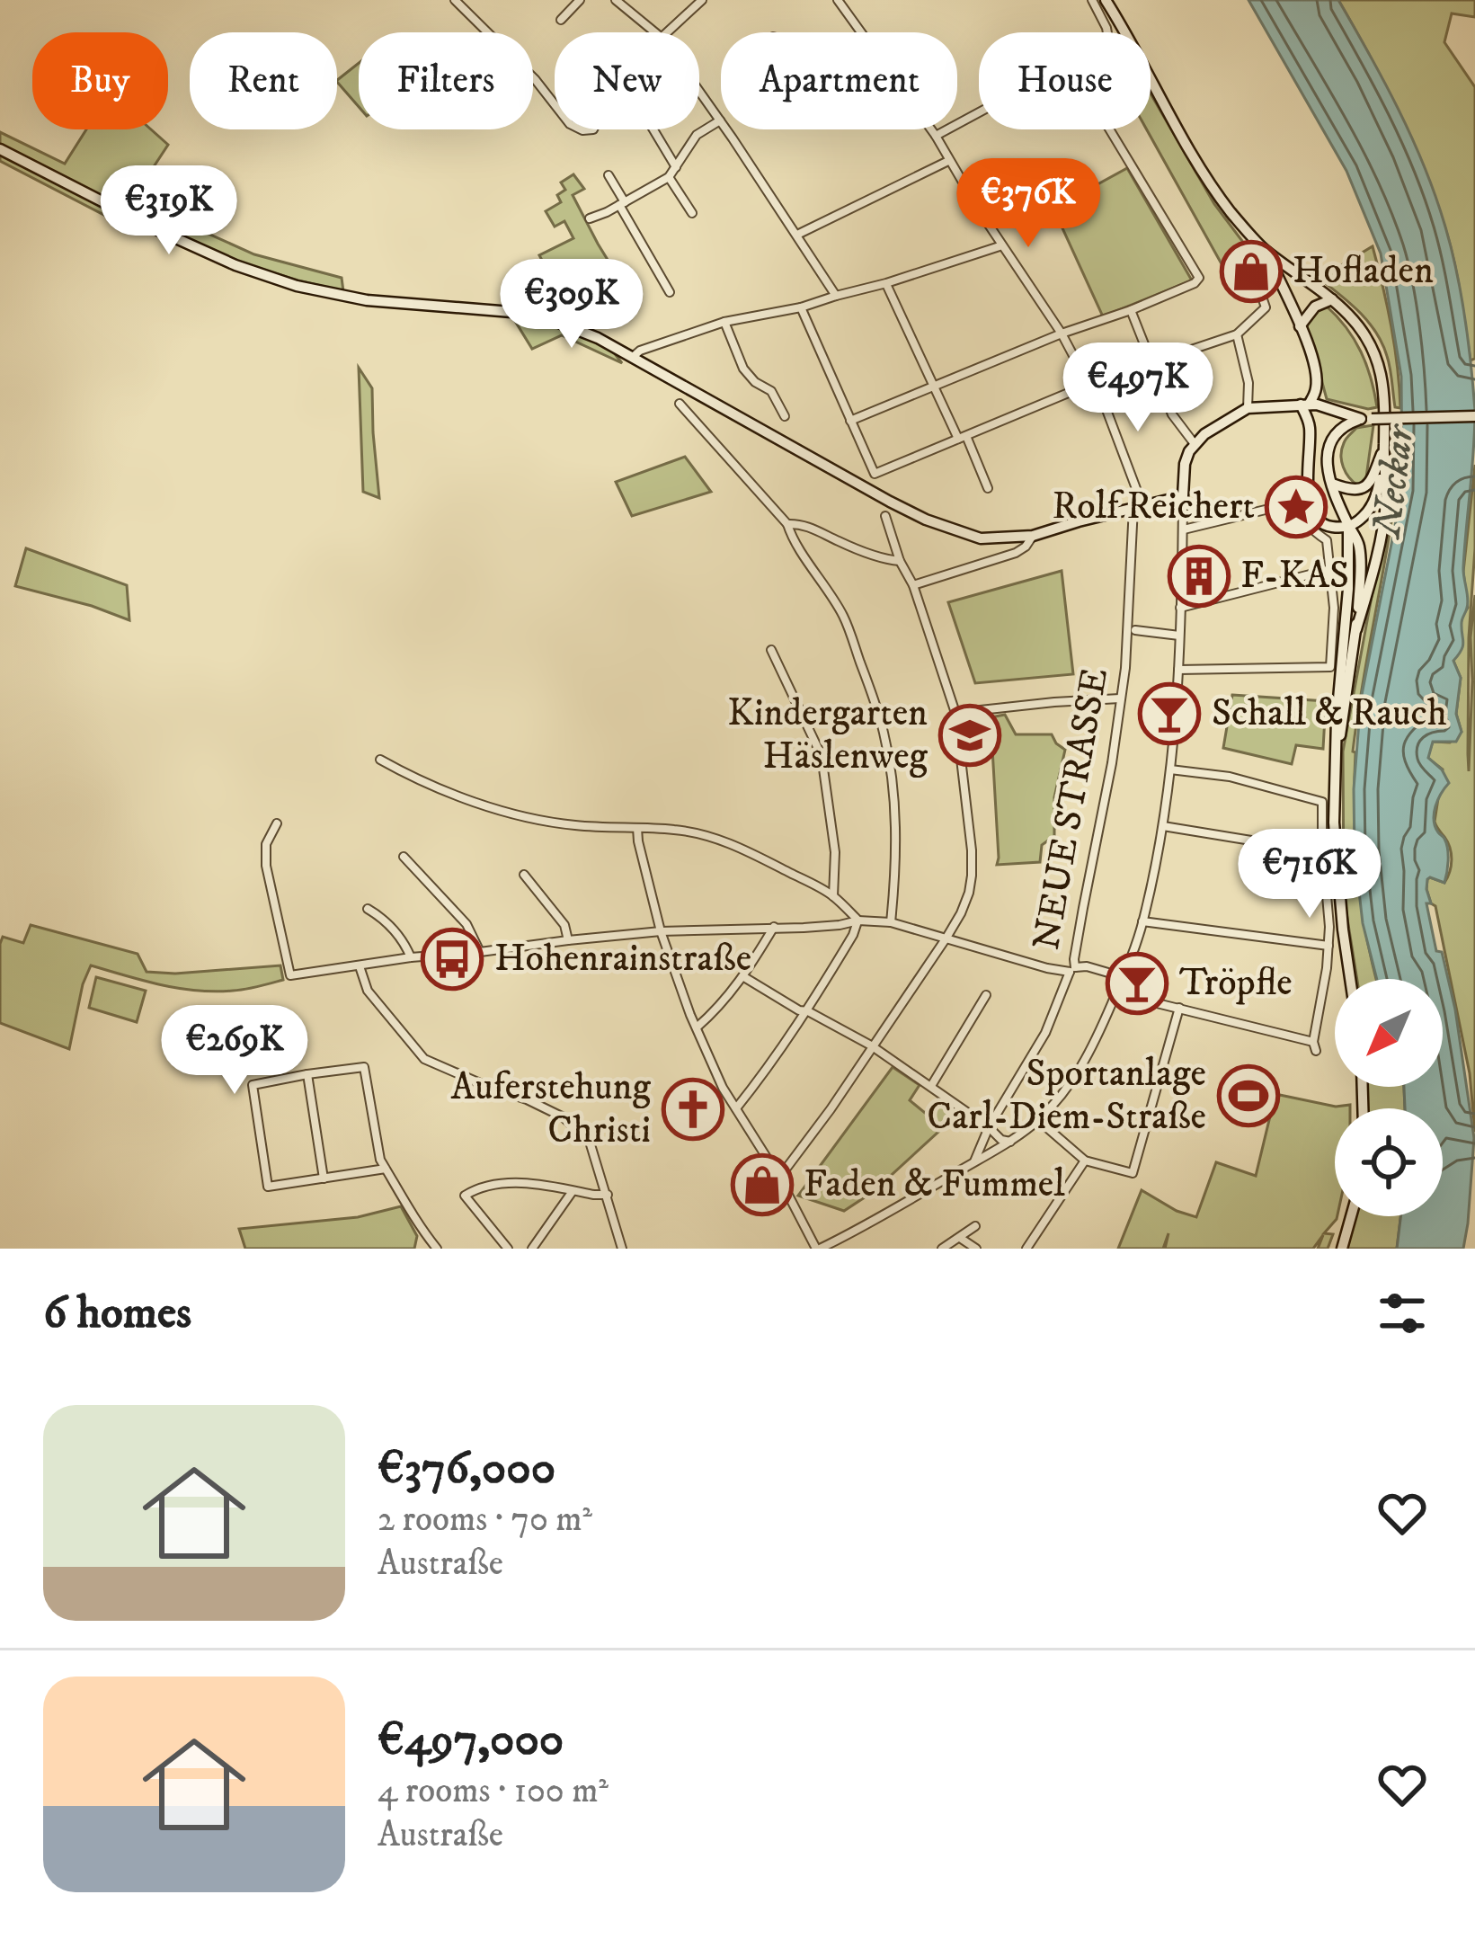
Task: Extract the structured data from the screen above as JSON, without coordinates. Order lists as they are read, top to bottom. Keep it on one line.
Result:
{"streets":{"street":["NEUE STRASSE"]},"water":["Neckar"],"places":{"shop":["Hofladen","Faden & Fummel"],"place":["Rolf Reichert"],"building":["F-KAS"],"bar":["Schall & Rauch","Tröpfle"],"school or university":["Kindergarten Häslenweg"],"bus stop":["Hohenrainstraße"],"sports":["Sportanlage Carl-Diem-Straße"],"church":["Auferstehung Christi"]},"north":"bottom left","page":{"chip":["Buy","Rent","Filters","New","Apartment","House"],"price":["€376K","€319K","€309K","€497K","€716K","€269K"],"heading":"6 homes","list":[{"name":"€376,000","note":"2 rooms · 70 m² · Austraße"},{"name":"€497,000","note":"4 rooms · 100 m² · Austraße"}]}}
